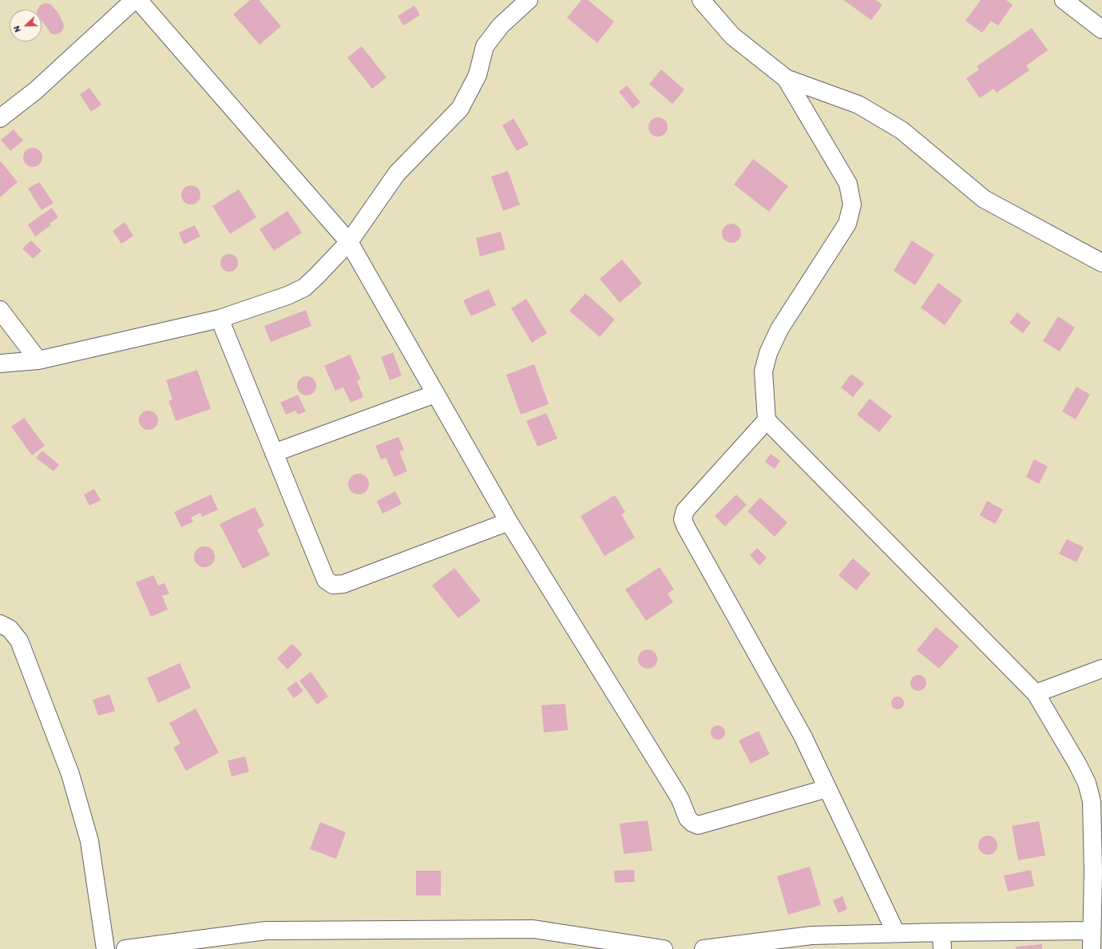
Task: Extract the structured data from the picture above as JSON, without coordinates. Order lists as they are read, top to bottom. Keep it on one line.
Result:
{"north":"left"}
